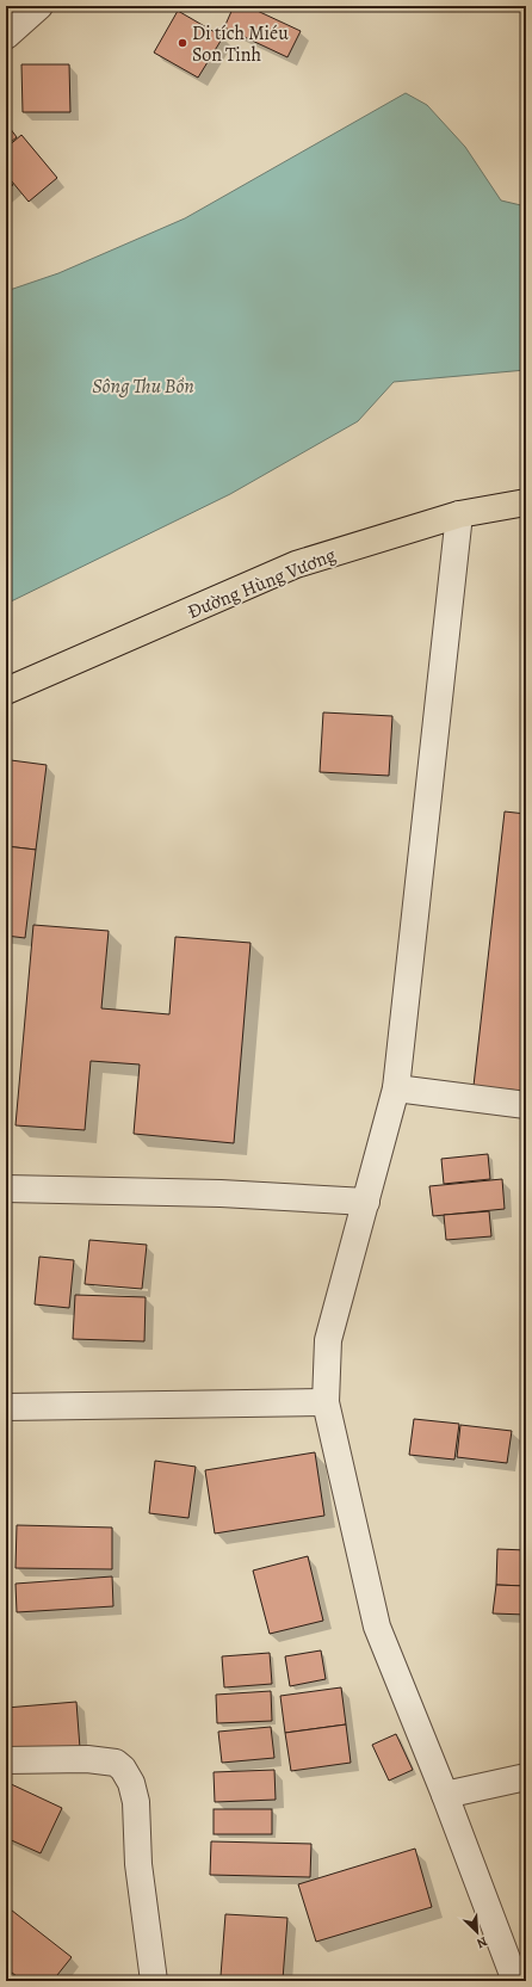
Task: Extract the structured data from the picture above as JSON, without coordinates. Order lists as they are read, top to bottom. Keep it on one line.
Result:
{"streets":{"main road":["Đường Hùng Vương"]},"water":["Sông Thu Bồn"],"places":["Di tích Miéu Son Tinh"],"north":"bottom right"}
